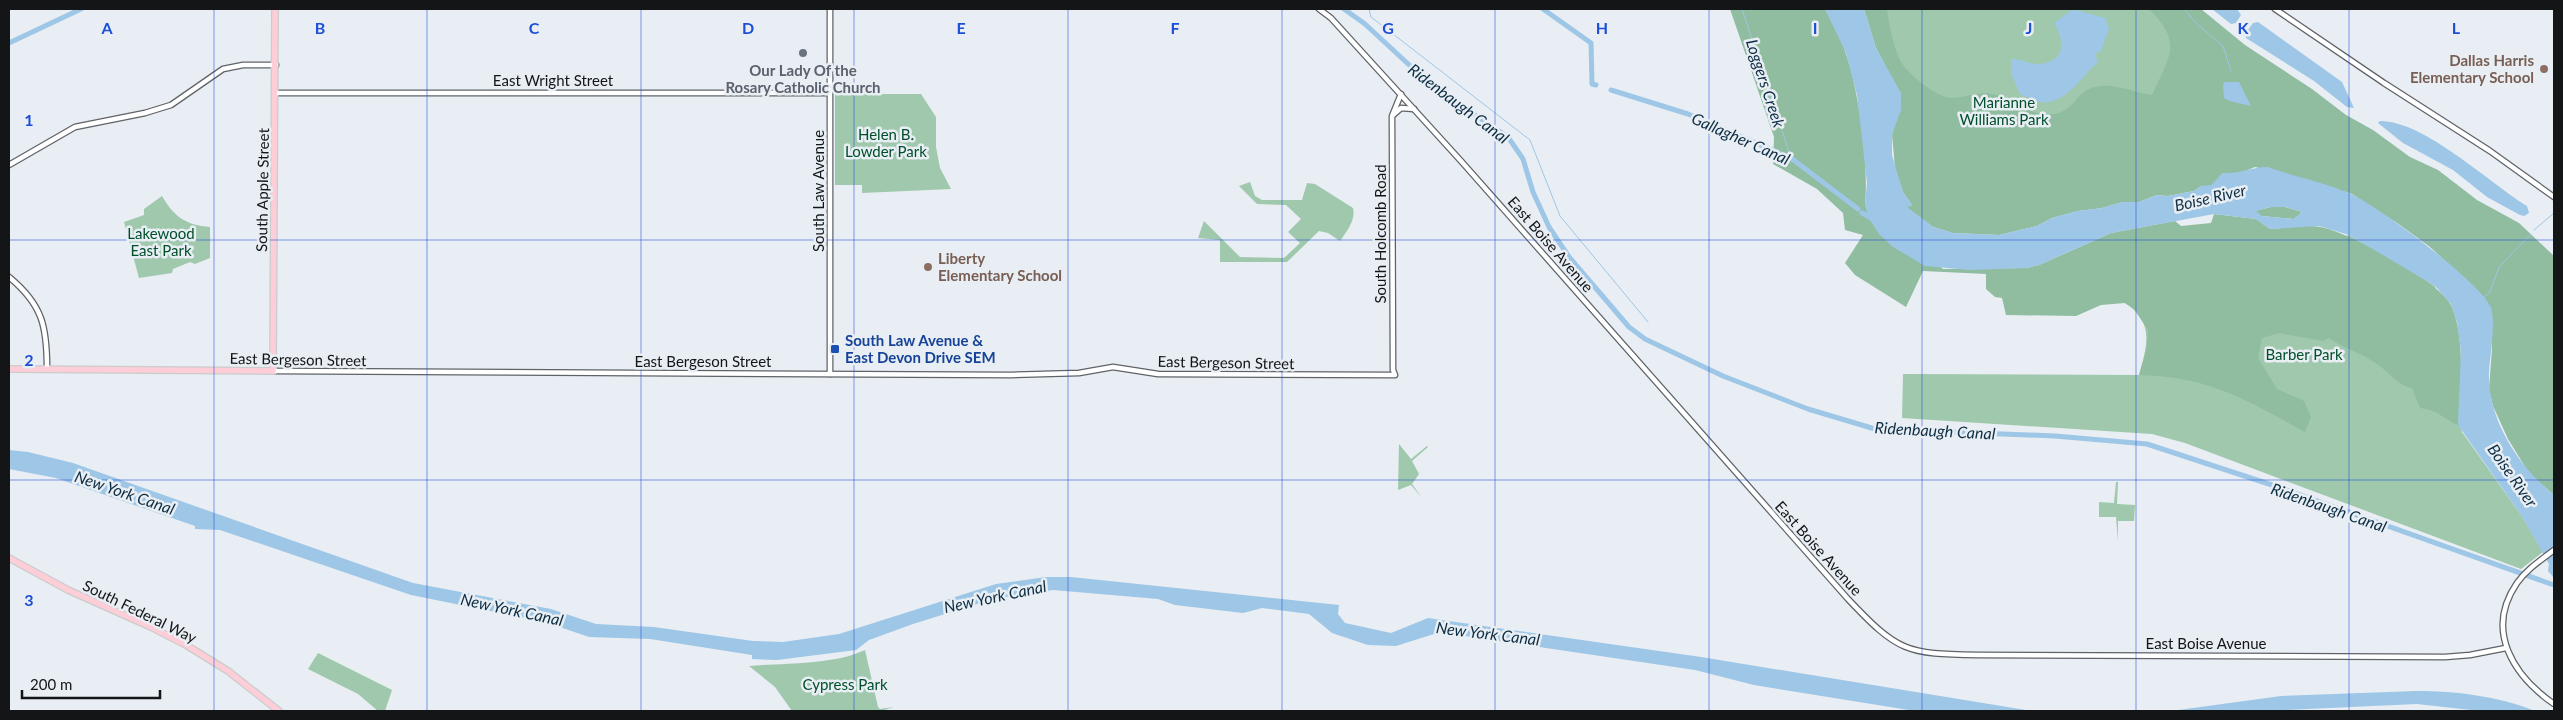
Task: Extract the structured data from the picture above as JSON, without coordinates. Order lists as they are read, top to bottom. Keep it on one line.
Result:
{"streets":{"main road":["South Apple Street","East Bergeson Street","South Federal Way"],"street":["East Wright Street","South Law Avenue","South Holcomb Road","East Boise Avenue"]},"crossings":[["East Wright Street","South Apple Street"],["East Wright Street","South Law Avenue"],["South Apple Street","East Bergeson Street"],["South Law Avenue","East Bergeson Street"],["South Holcomb Road","East Boise Avenue"],["South Holcomb Road","East Bergeson Street"]],"water":["Loggers Creek","Ridenbaugh Canal","Gallagher Canal","Boise River","New York Canal"],"parks":["Marianne Williams Park","Helen B. Lowder Park","Lakewood East Park","Barber Park","Cypress Park"],"places":{"other":["Our Lady Of the Rosary Catholic Church","Dallas Harris Elementary School","Liberty Elementary School"],"transit":["South Law Avenue & East Devon Drive SEM"]},"scale_bar":"200 m","grid":{"columns":["A","B","C","D","E","F","G","H","I","J","K","L"],"rows":["1","2","3"]}}
